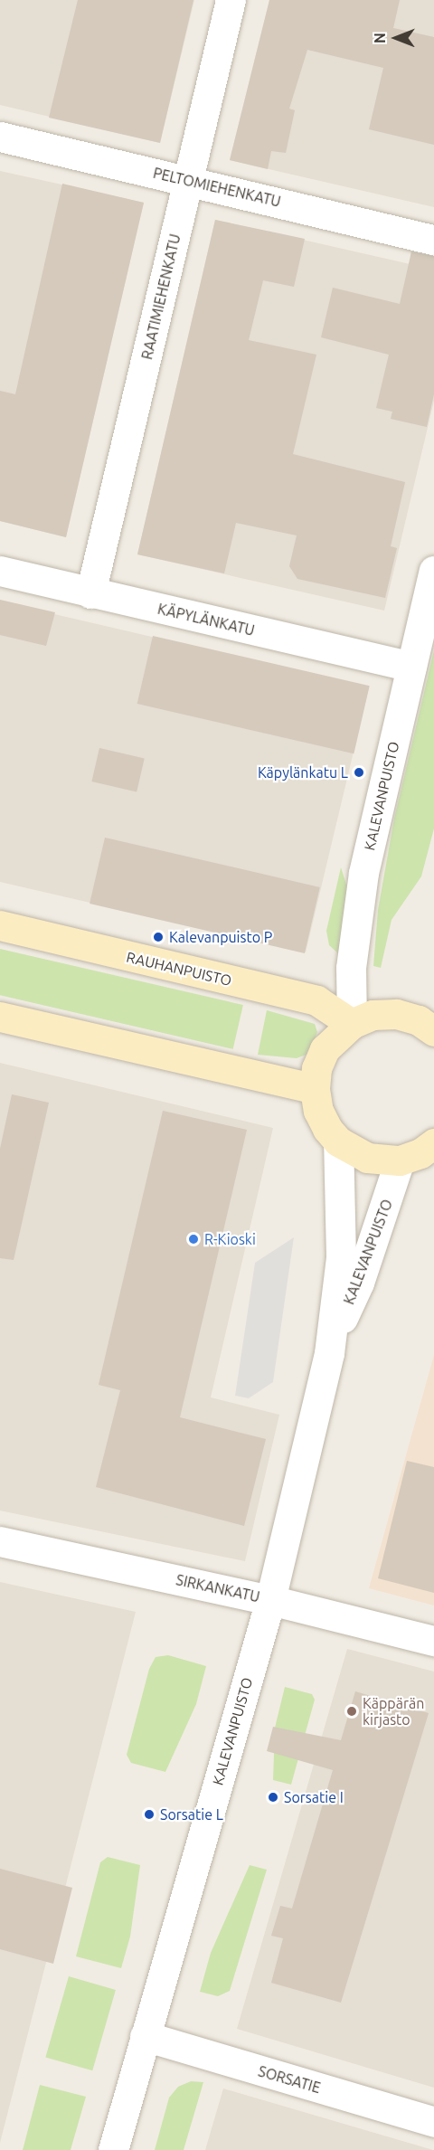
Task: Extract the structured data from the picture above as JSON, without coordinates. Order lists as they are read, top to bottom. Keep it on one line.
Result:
{"streets":{"main road":["RAUHANPUISTO"],"street":["PELTOMIEHENKATU","RAATIMIEHENKATU","KÄPYLÄNKATU","KALEVANPUISTO","SIRKANKATU","SORSATIE"]},"crossings":[["PELTOMIEHENKATU","RAATIMIEHENKATU"],["RAATIMIEHENKATU","KÄPYLÄNKATU"],["KÄPYLÄNKATU","KALEVANPUISTO"],["KALEVANPUISTO","RAUHANPUISTO"],["KALEVANPUISTO","SIRKANKATU"],["KALEVANPUISTO","SORSATIE"]],"places":["Käpylänkatu L","Kalevanpuisto P","R-Kioski","Käppärän kirjasto","Sorsatie I","Sorsatie L"],"north":"left"}
